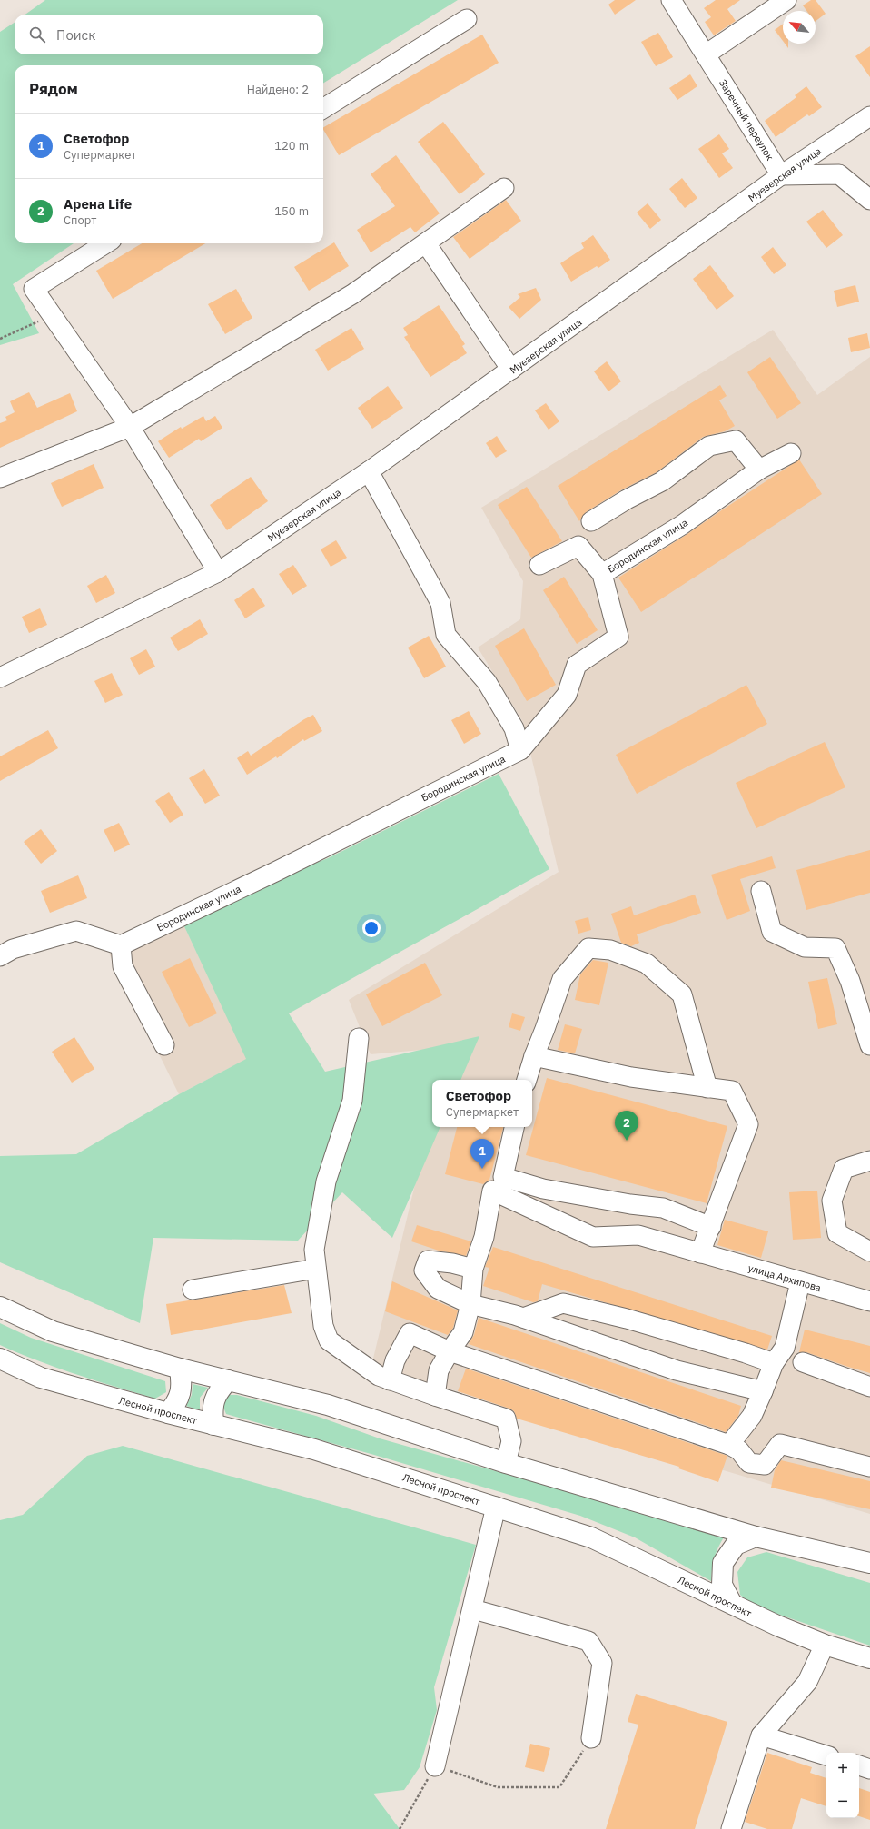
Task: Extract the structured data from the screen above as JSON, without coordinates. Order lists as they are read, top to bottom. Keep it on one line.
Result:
{"streets":{"main road":["Лесной проспект"],"street":["Заречный переулок","Муезерская улица","Бородинская улица","улица Архипова"]},"crossings":[["Заречный переулок","Муезерская улица"]],"north":"top left","page":{"search":"Поиск","heading":["Рядом","Найдено: 2"],"list":[{"mark":"1","name":"Светофор","note":"Супермаркет","value":"120 m"},{"mark":"2","name":"Арена Life","note":"Спорт","value":"150 m"}],"popup":["Светофор","Супермаркет"],"pins":["2","1"],"map_buttons":["+","−"]}}
